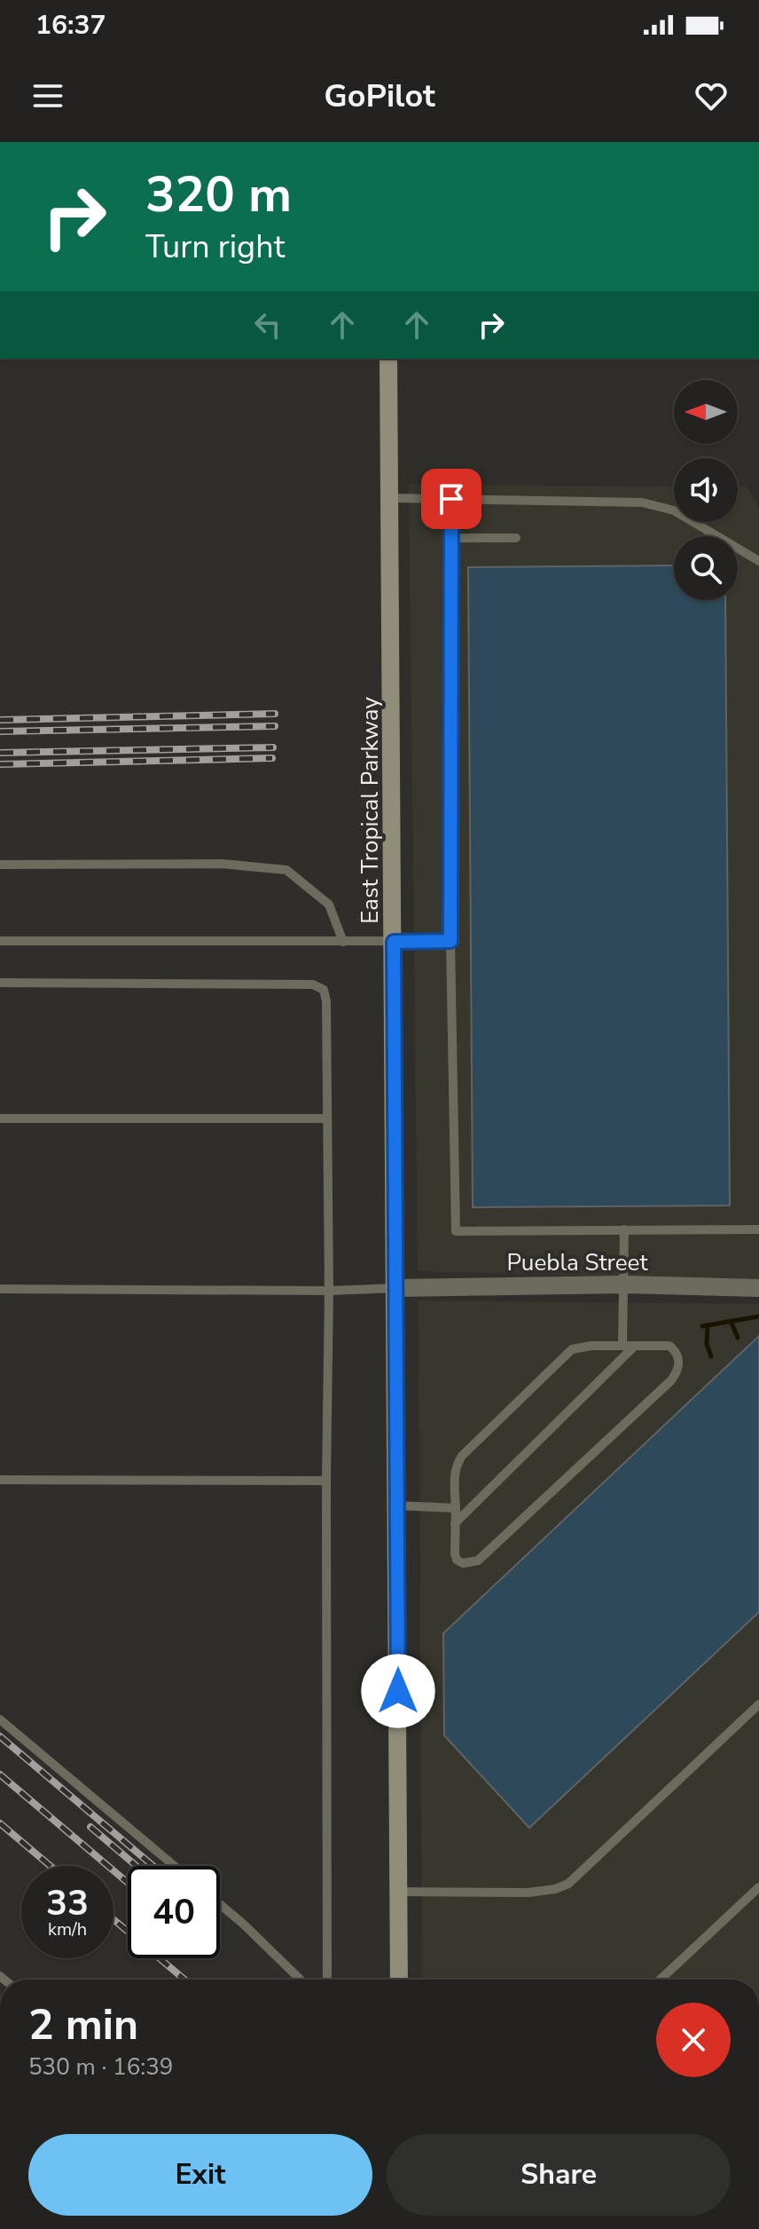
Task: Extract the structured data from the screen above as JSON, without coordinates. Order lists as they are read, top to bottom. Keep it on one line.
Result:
{"streets":{"street":["East Tropical Parkway","Puebla Street"]},"crossings":[["East Tropical Parkway","Puebla Street"]],"north":"left","page":{"status":"16:37","header":"GoPilot","turn":["320 m","Turn right"],"speed":"33 km/h","limit":"40","heading":["2 min","530 m · 16:39"],"buttons":["Exit","Share"]}}
